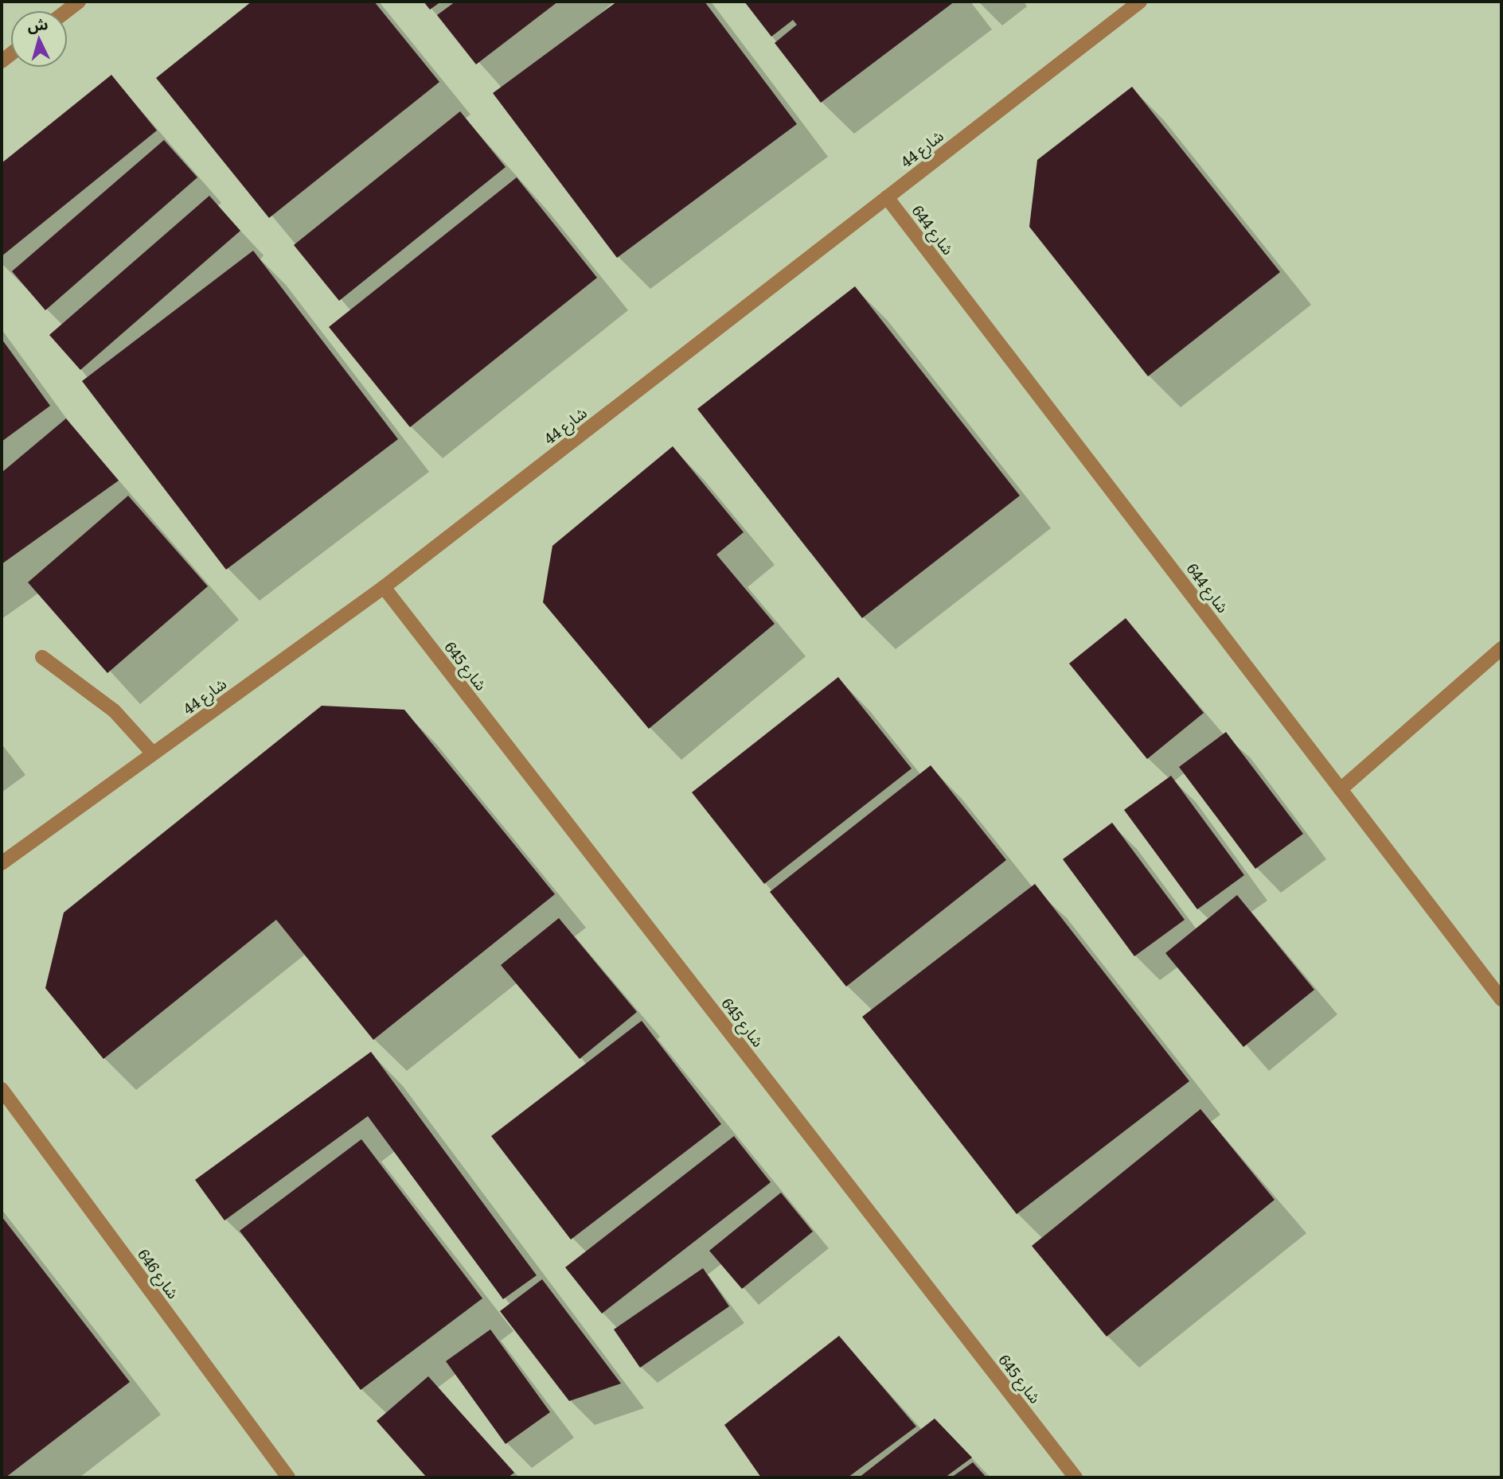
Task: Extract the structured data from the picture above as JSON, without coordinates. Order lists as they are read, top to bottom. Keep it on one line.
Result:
{"streets":{"street":["شارع 44","شارع 644","شارع 645","شارع 646"]},"crossings":[["شارع 44","شارع 644"],["شارع 44","شارع 645"]],"north":"top"}
